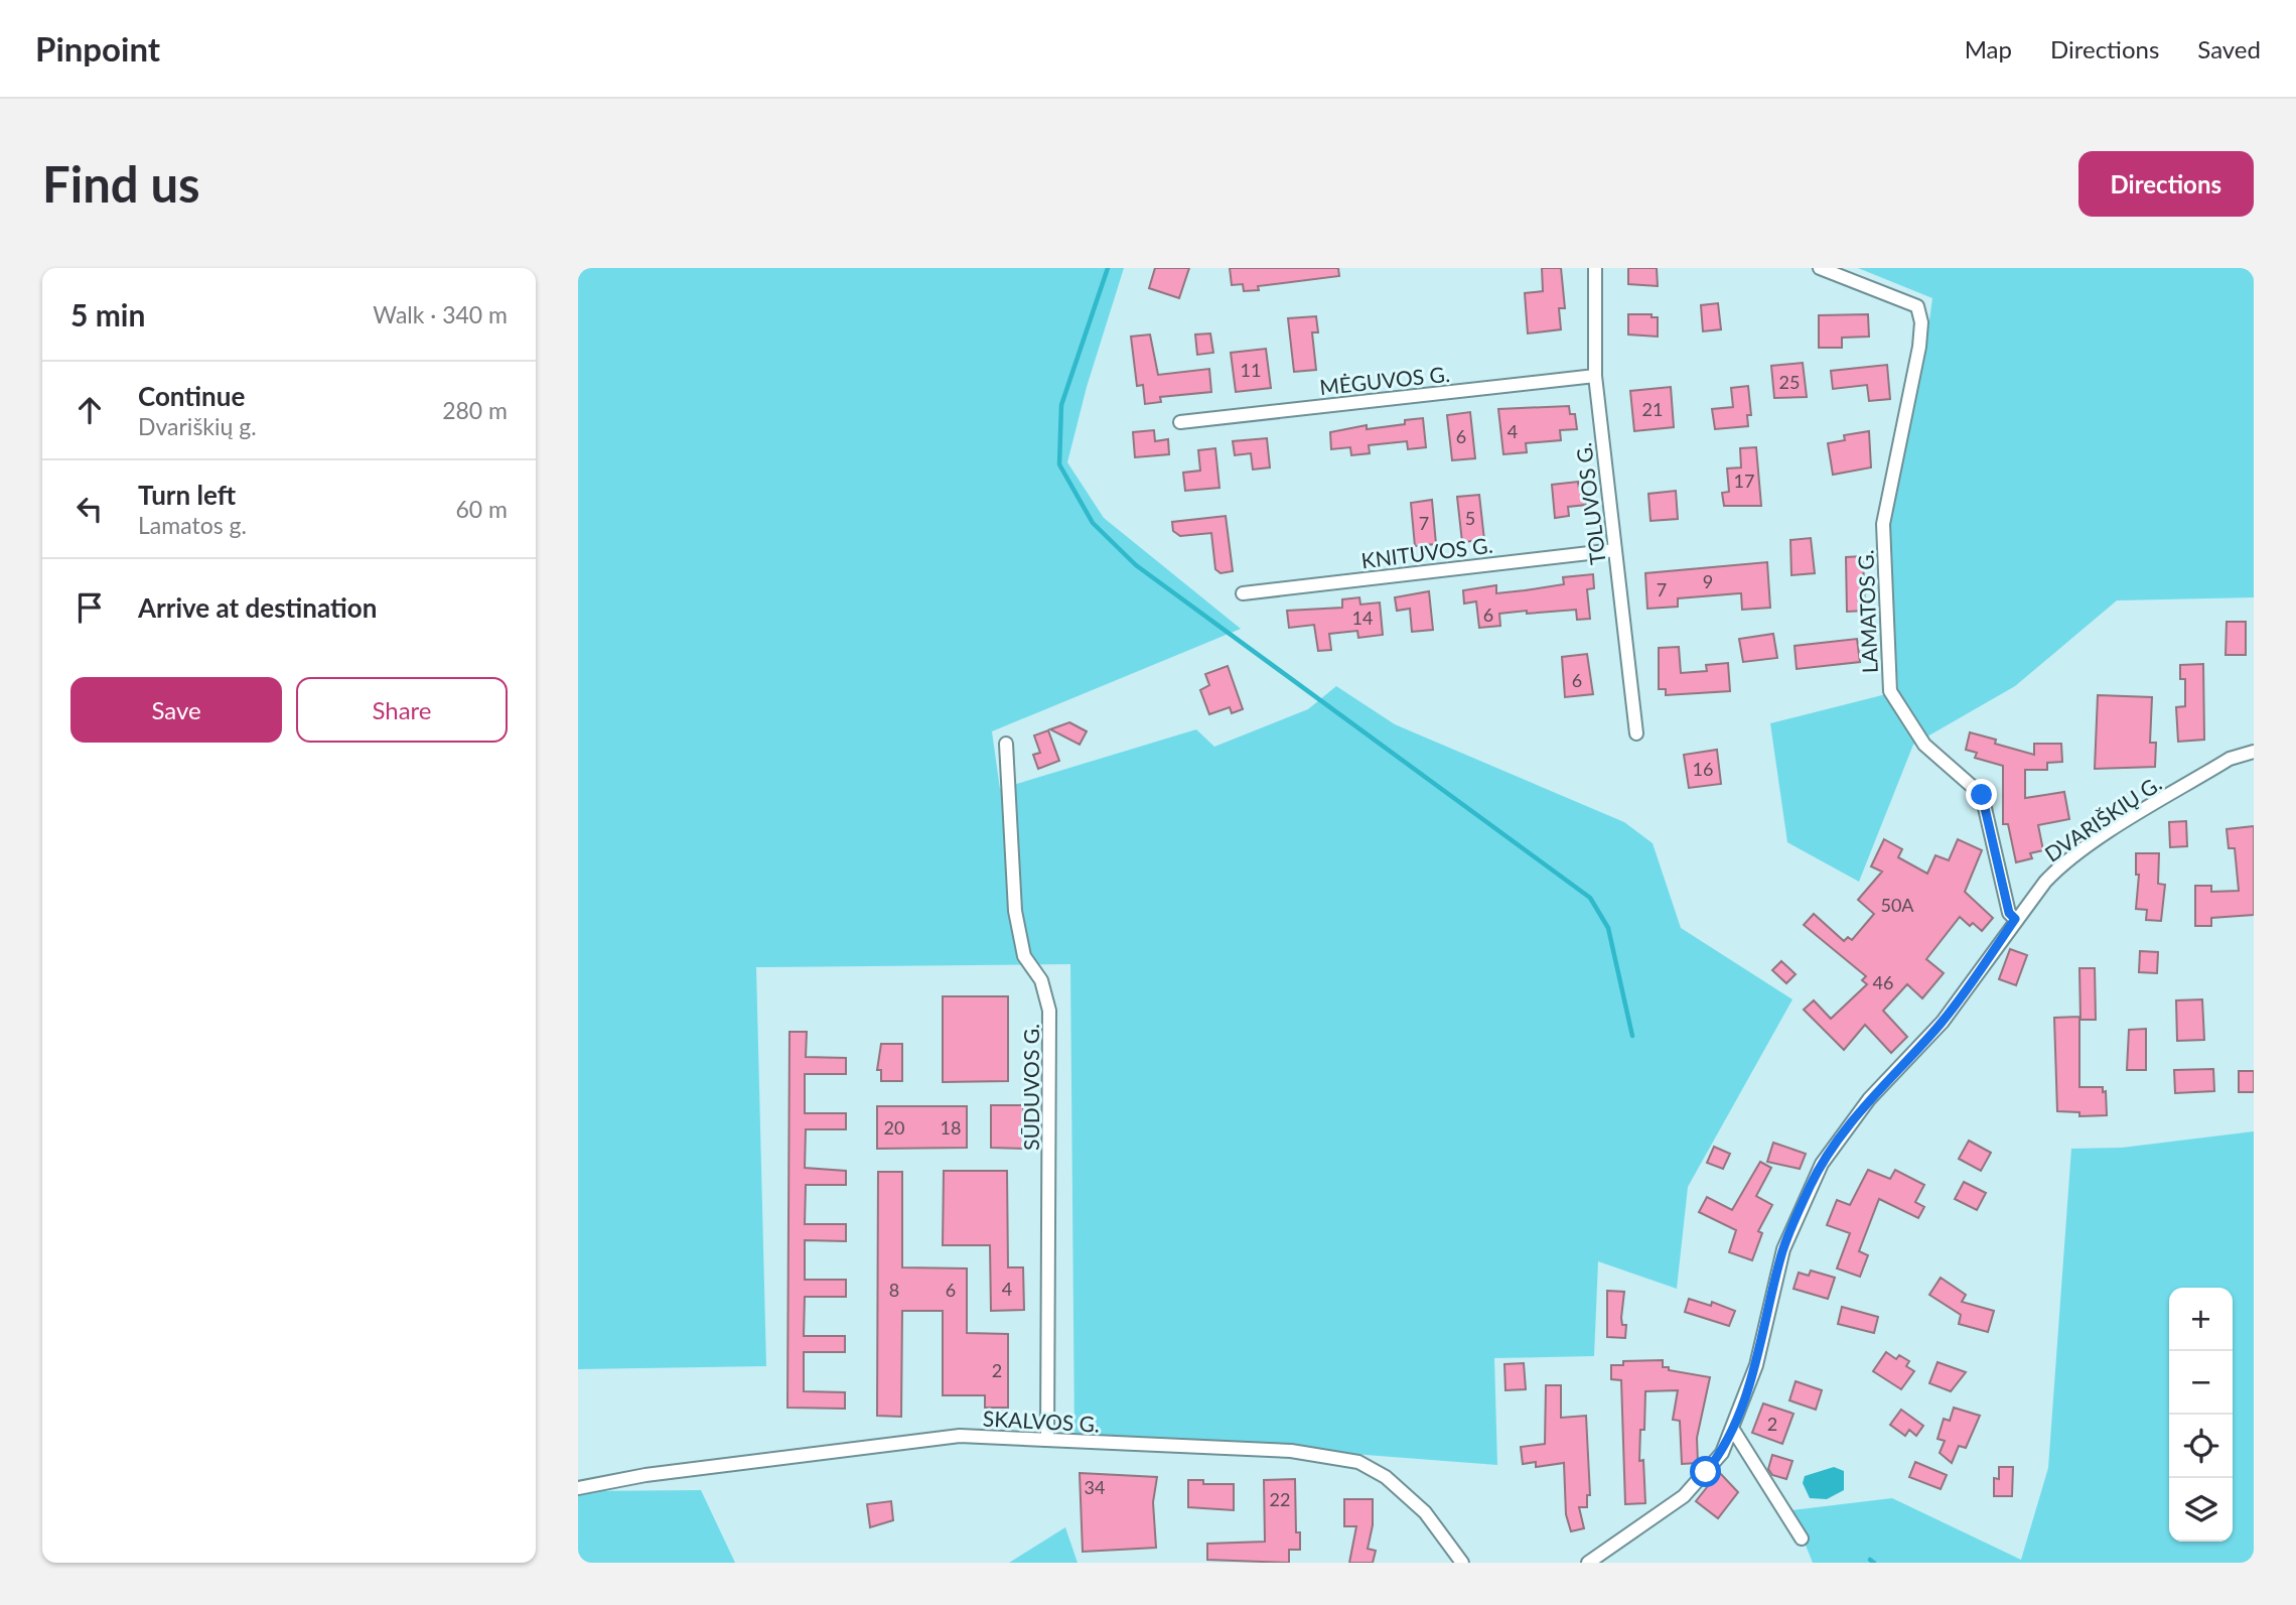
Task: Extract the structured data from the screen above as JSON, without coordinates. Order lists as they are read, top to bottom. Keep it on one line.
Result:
{"streets":{"street":["MĖGUVOS G.","TOLUVOS G.","KNITUVOS G.","LAMATOS G.","DVARIŠKIŲ G.","SŪDUVOS G.","SKALVOS G."]},"crossings":[["MĖGUVOS G.","TOLUVOS G."],["TOLUVOS G.","KNITUVOS G."],["LAMATOS G.","DVARIŠKIŲ G."],["SŪDUVOS G.","SKALVOS G."]],"house_numbers":["11","25","21","4","6","17","5","7","9","7","6","14","6","16","50A","46","20","18","4","8","6","2","2","34","22"],"page":{"header":"Pinpoint","nav":["Map","Directions","Saved"],"buttons":["Directions",["Save","Share"]],"title":"Find us","heading":["5 min","Walk · 340 m"],"list":[["Continue","Dvariškių g.","280 m"],["Turn left","Lamatos g.","60 m"],"Arrive at destination"],"map_buttons":["+","−"]}}
